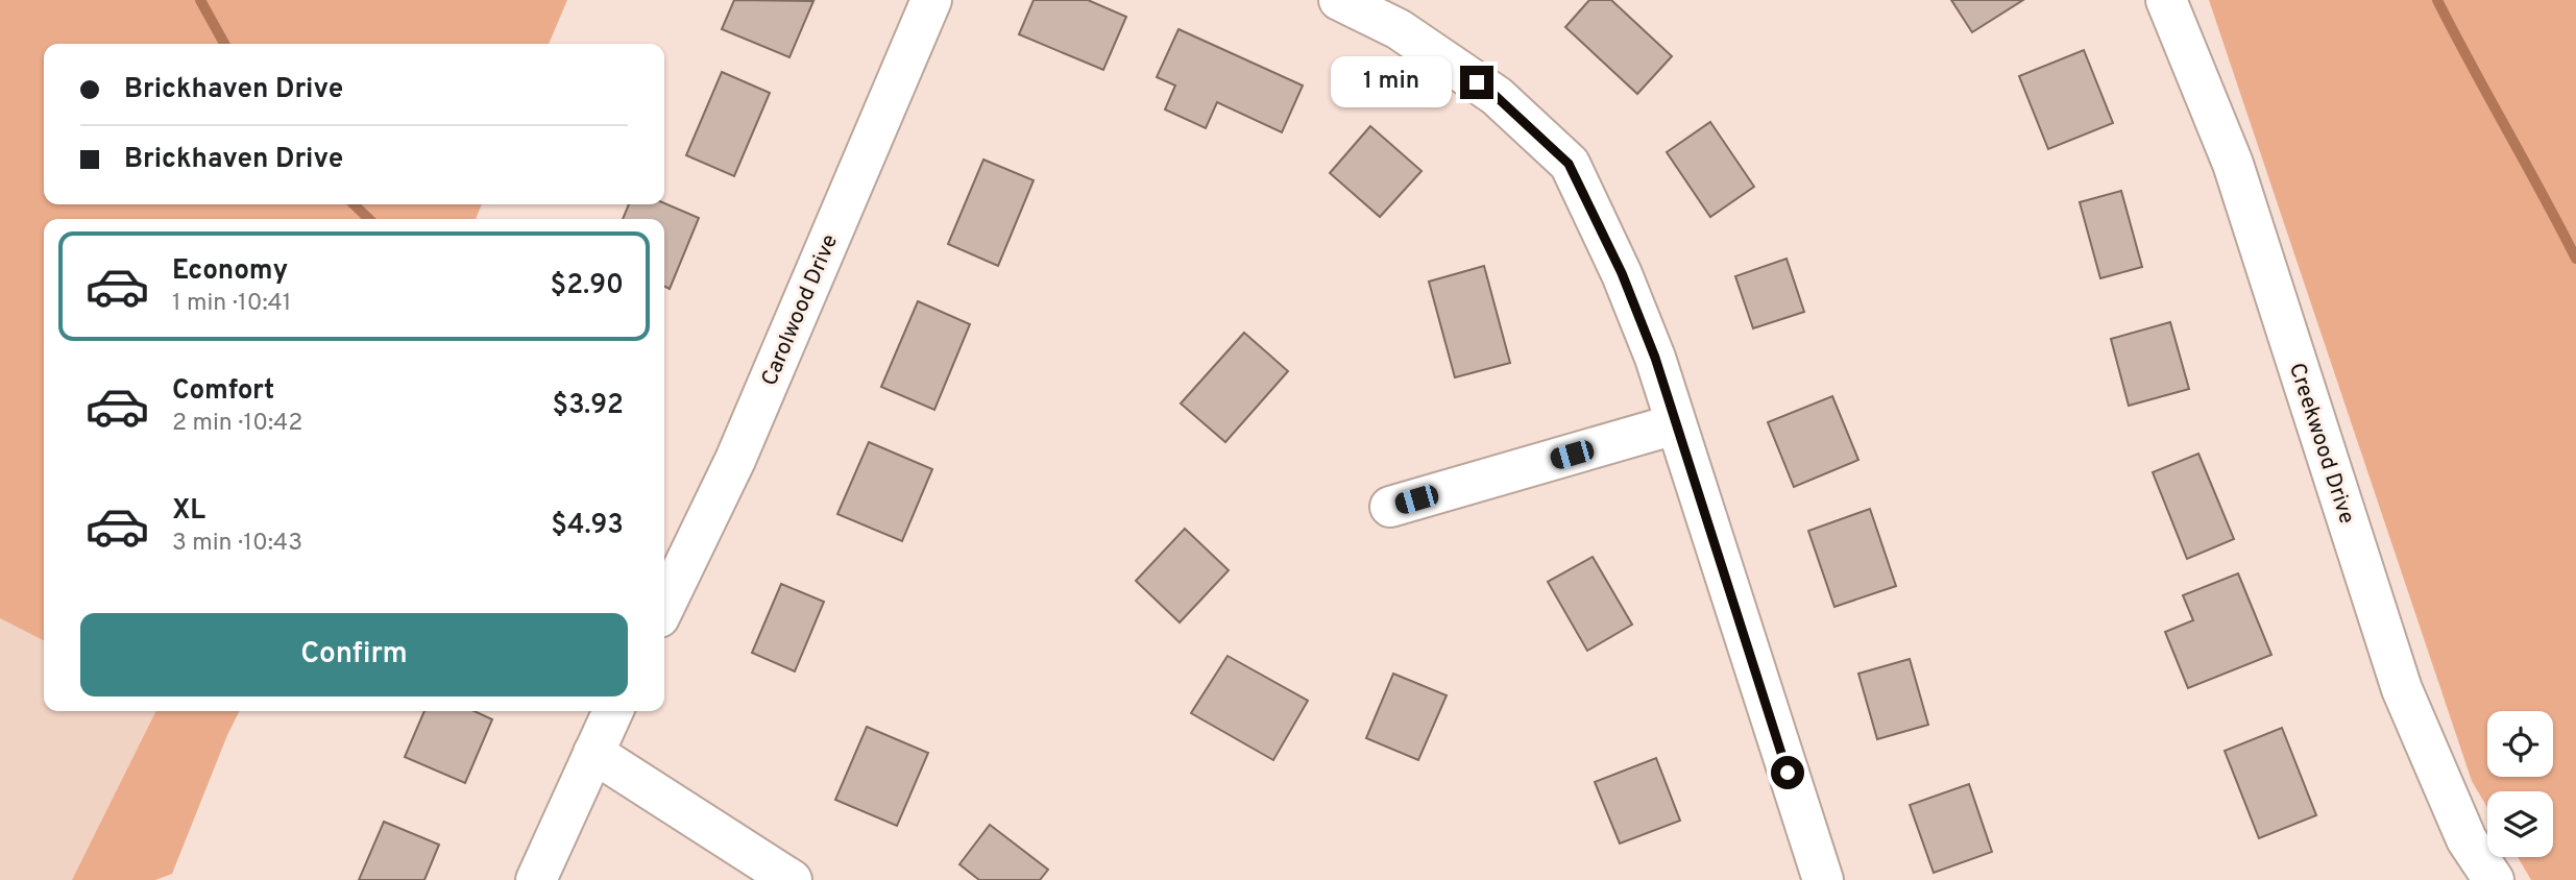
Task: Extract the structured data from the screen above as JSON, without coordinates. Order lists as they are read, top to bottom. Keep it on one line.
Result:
{"streets":{"street":["Carolwood Drive","Creekwood Drive"]},"page":{"banner":["Brickhaven Drive","Brickhaven Drive"],"bubble":"1 min","list":[{"name":"Economy","note":"1 min · 10:41","value":"$2.90"},{"name":"Comfort","note":"2 min · 10:42","value":"$3.92"},{"name":"XL","note":"3 min · 10:43","value":"$4.93"}],"buttons":"Confirm"}}
